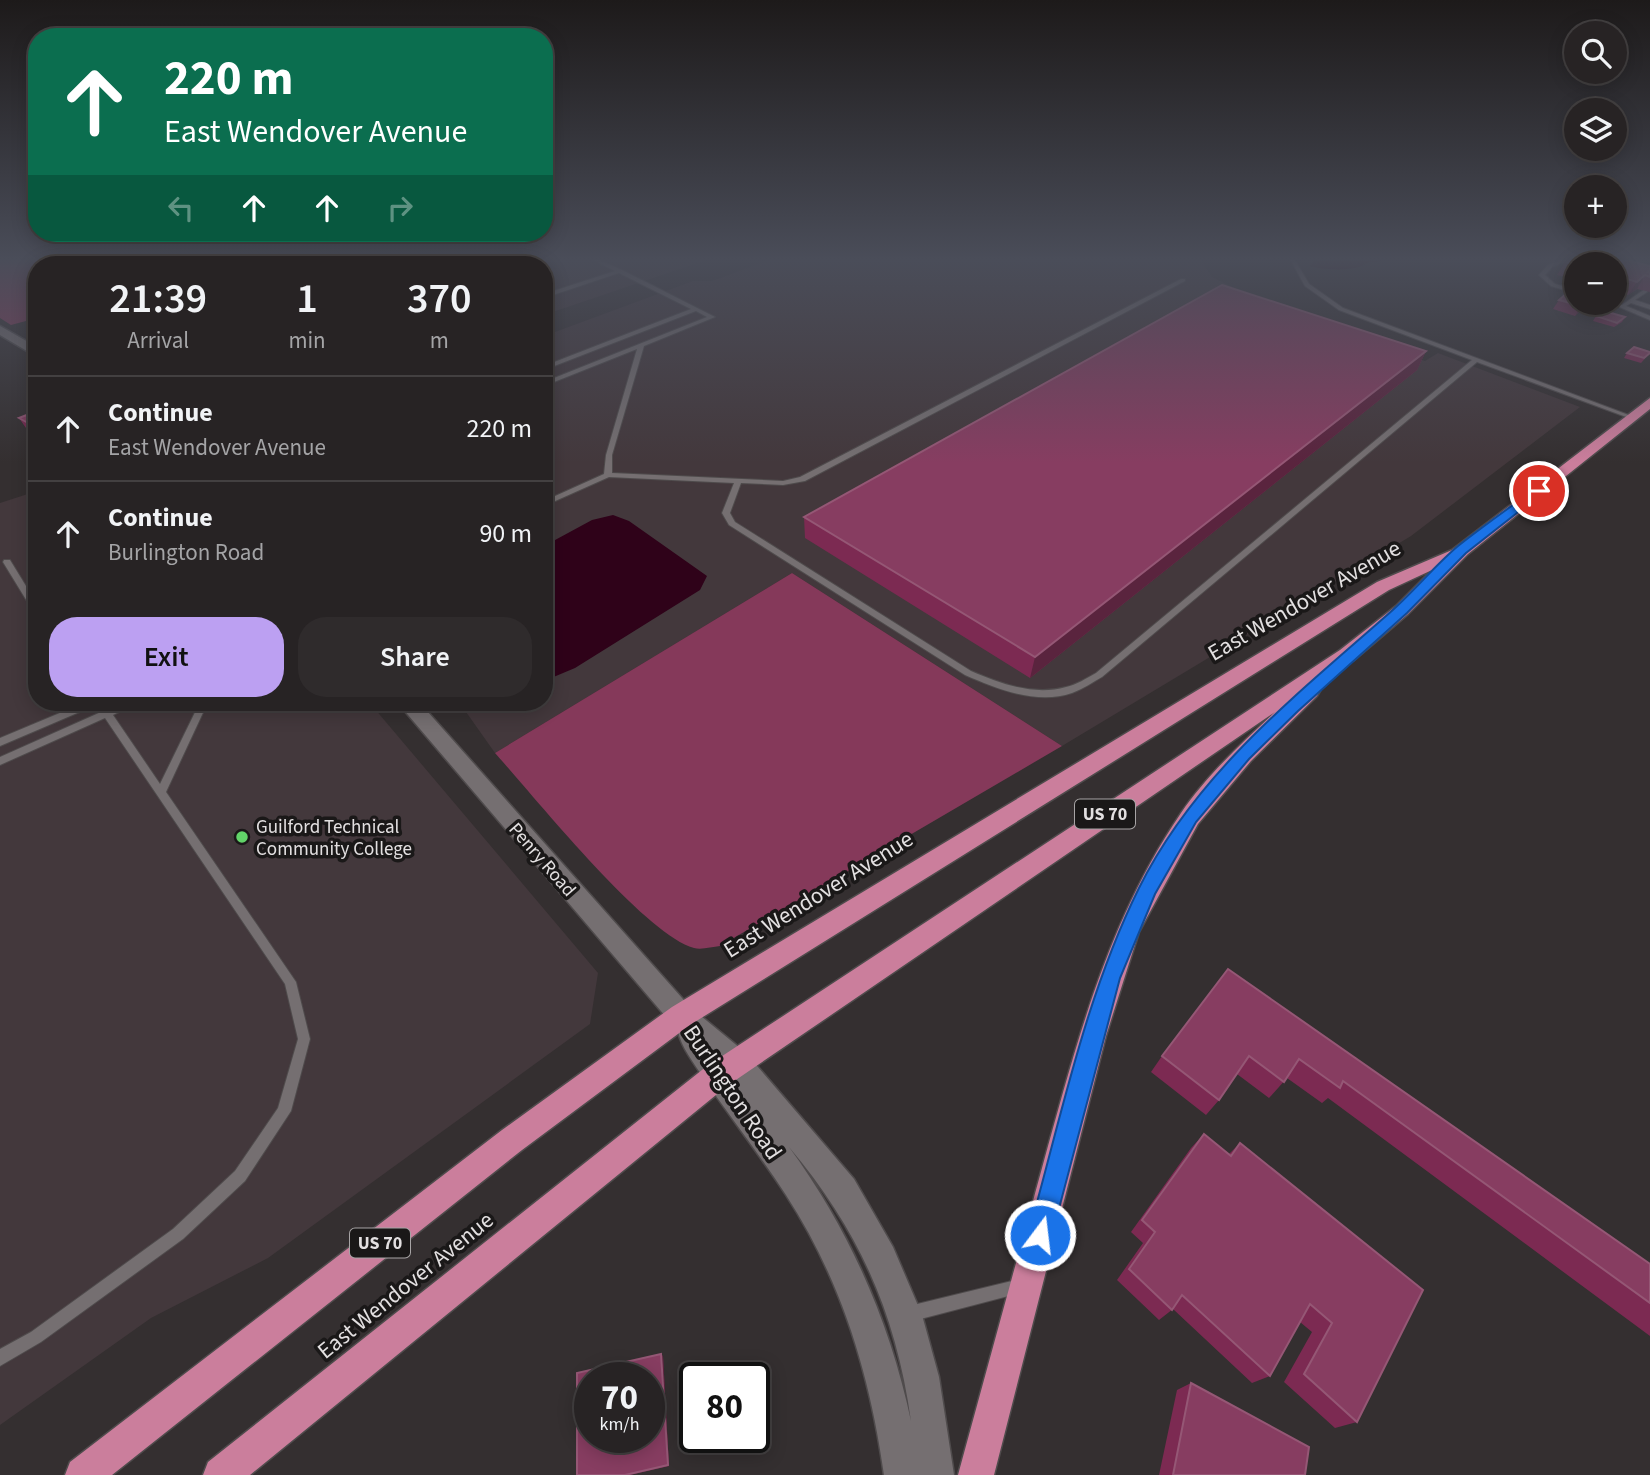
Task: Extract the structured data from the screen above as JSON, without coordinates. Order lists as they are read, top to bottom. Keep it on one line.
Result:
{"streets":{"highway":["East Wendover Avenue","US 70"],"main road":["Penry Road","Burlington Road"]},"crossings":[["East Wendover Avenue","US 70"],["East Wendover Avenue","Penry Road"],["East Wendover Avenue","Burlington Road"],["Penry Road","Burlington Road"]],"places":["Guilford Technical Community College"],"page":{"map_buttons":["+","−"],"turn":["220 m","East Wendover Avenue"],"eta":["21:39","Arrival","1","min","370","m"],"list":[{"name":"Continue","note":"East Wendover Avenue","value":"220 m"},{"name":"Continue","note":"Burlington Road","value":"90 m"}],"buttons":["Exit","Share"],"speed":"70 km/h","limit":"80"}}
